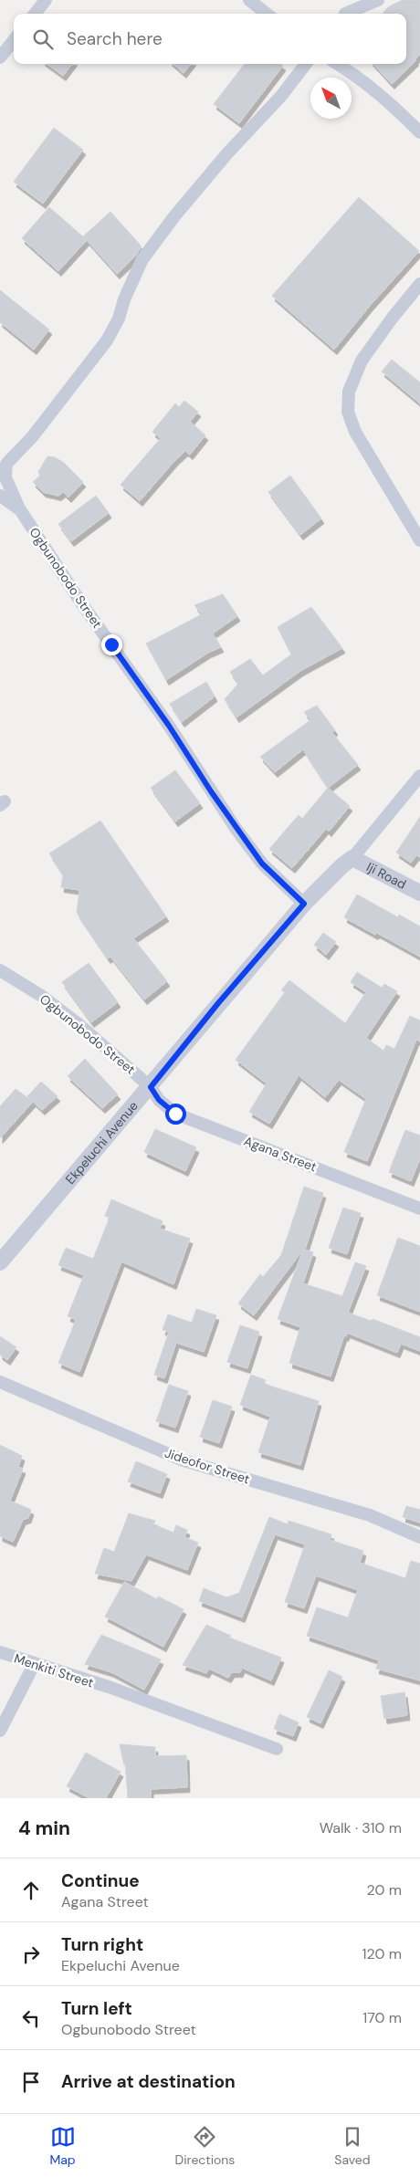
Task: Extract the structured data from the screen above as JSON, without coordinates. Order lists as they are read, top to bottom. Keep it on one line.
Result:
{"streets":{"street":["Ogbunobodo Street","Iji Road","Ekpeluchi Avenue","Agana Street","Jideofor Street","Menkiti Street"]},"crossings":[["Ogbunobodo Street","Ekpeluchi Avenue"],["Ogbunobodo Street","Agana Street"],["Iji Road","Ekpeluchi Avenue"],["Ekpeluchi Avenue","Agana Street"]],"north":"top left","page":{"search":"Search here","heading":["4 min","Walk · 310 m"],"list":[["Continue","Agana Street","20 m"],["Turn right","Ekpeluchi Avenue","120 m"],["Turn left","Ogbunobodo Street","170 m"],"Arrive at destination"],"nav":["Map","Directions","Saved"]}}
